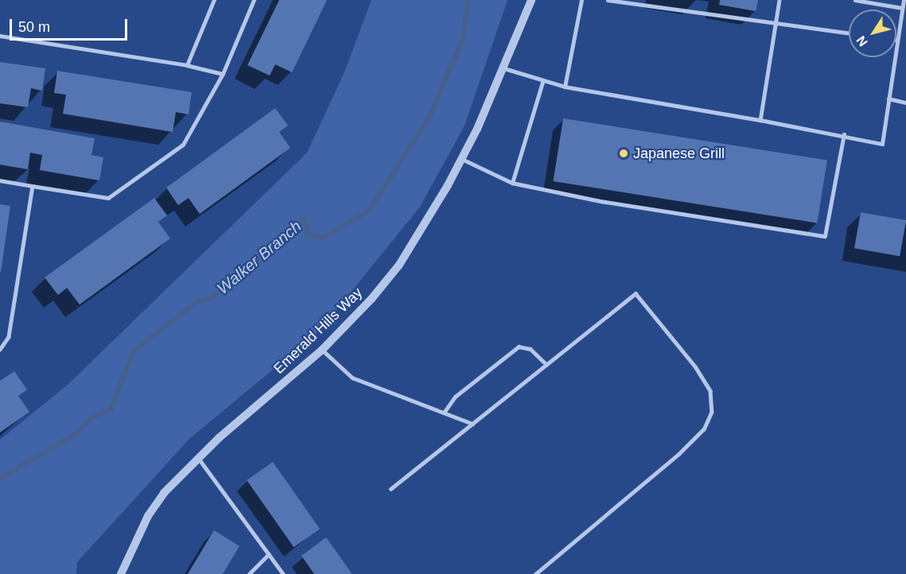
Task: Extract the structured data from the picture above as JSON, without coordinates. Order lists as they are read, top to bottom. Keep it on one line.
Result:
{"streets":{"street":["Emerald Hills Way"]},"water":["Walker Branch"],"places":["Japanese Grill"],"scale_bar":"50 m","north":"bottom left"}
